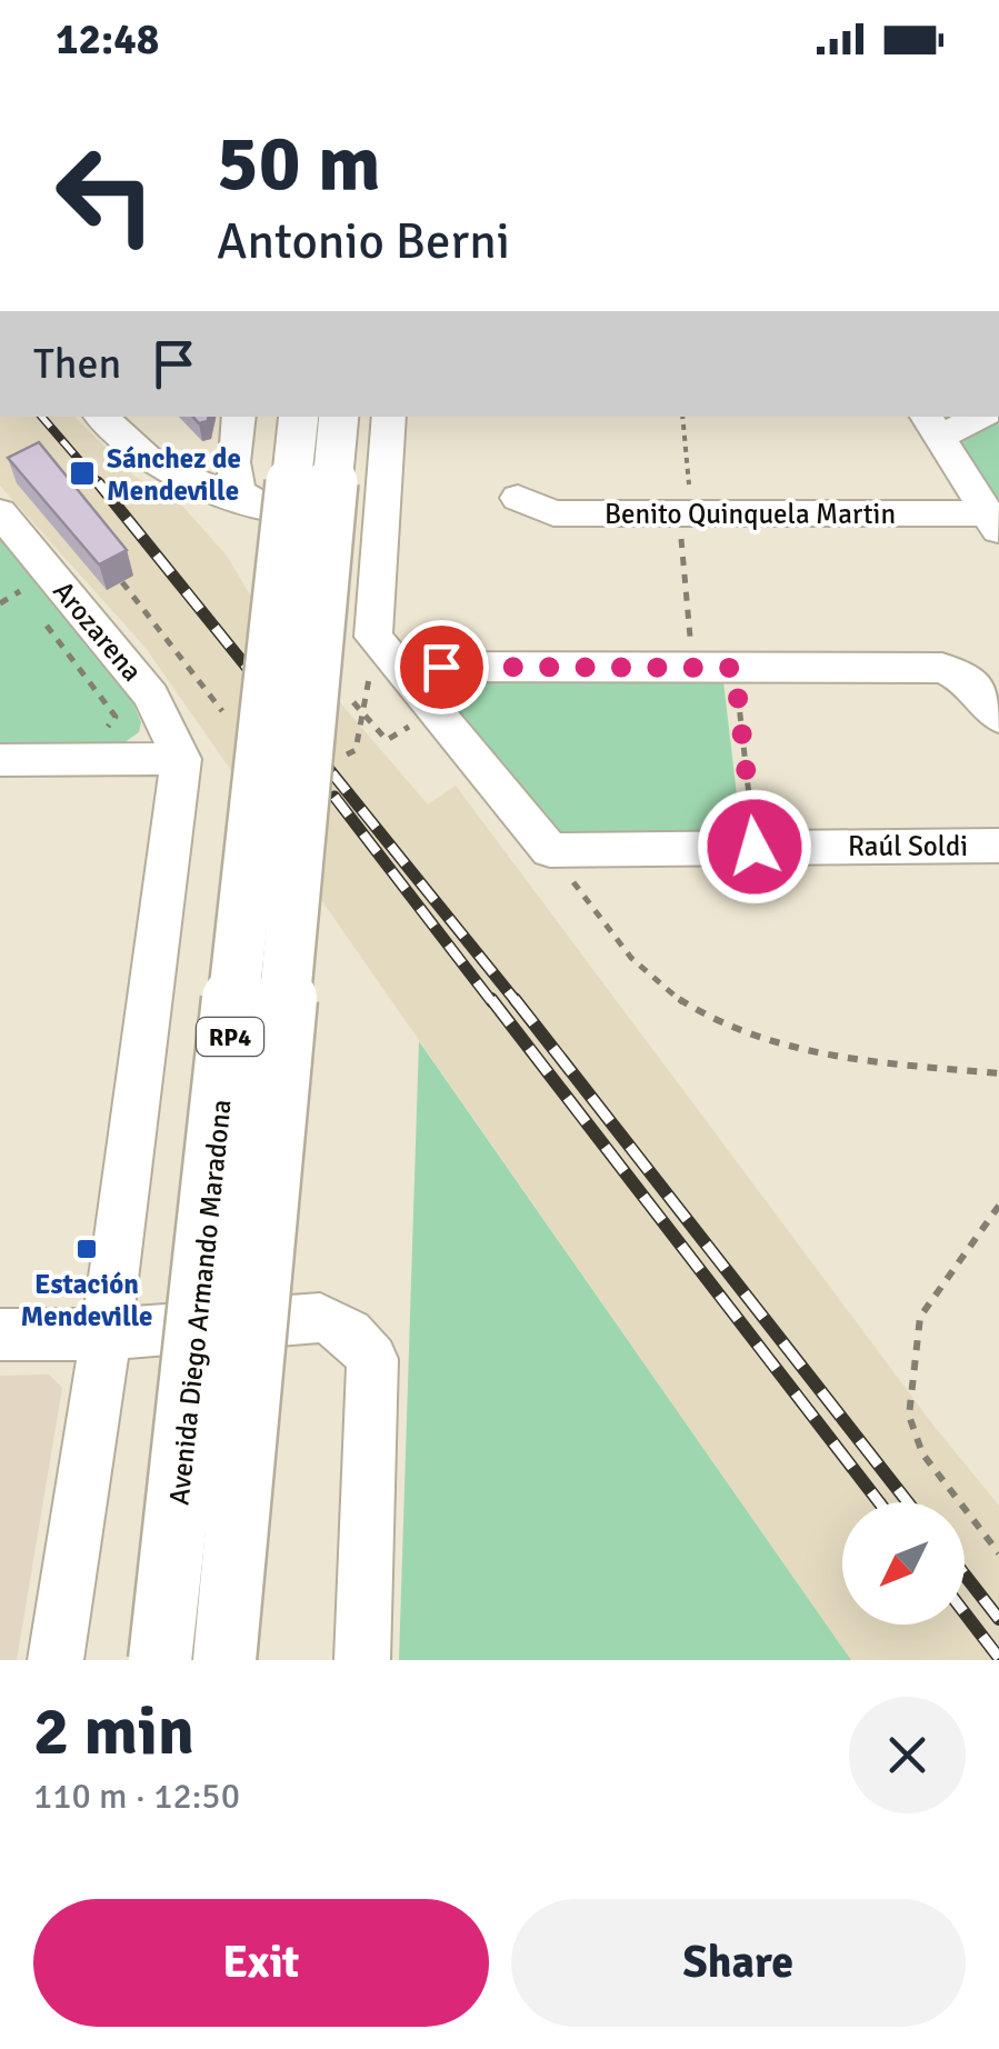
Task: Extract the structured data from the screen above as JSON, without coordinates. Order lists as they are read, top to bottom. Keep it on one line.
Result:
{"streets":{"main road":["RP4","Avenida Diego Armando Maradona"],"street":["Benito Quinquela Martin","Arozarena","Raúl Soldi"]},"places":{"transit":["Sánchez de Mendeville","Estación Mendeville"]},"north":"bottom left","page":{"status":"12:48","turn":["50 m","Antonio Berni"],"then":"Then","heading":["2 min","110 m · 12:50"],"buttons":["Exit","Share"]}}
